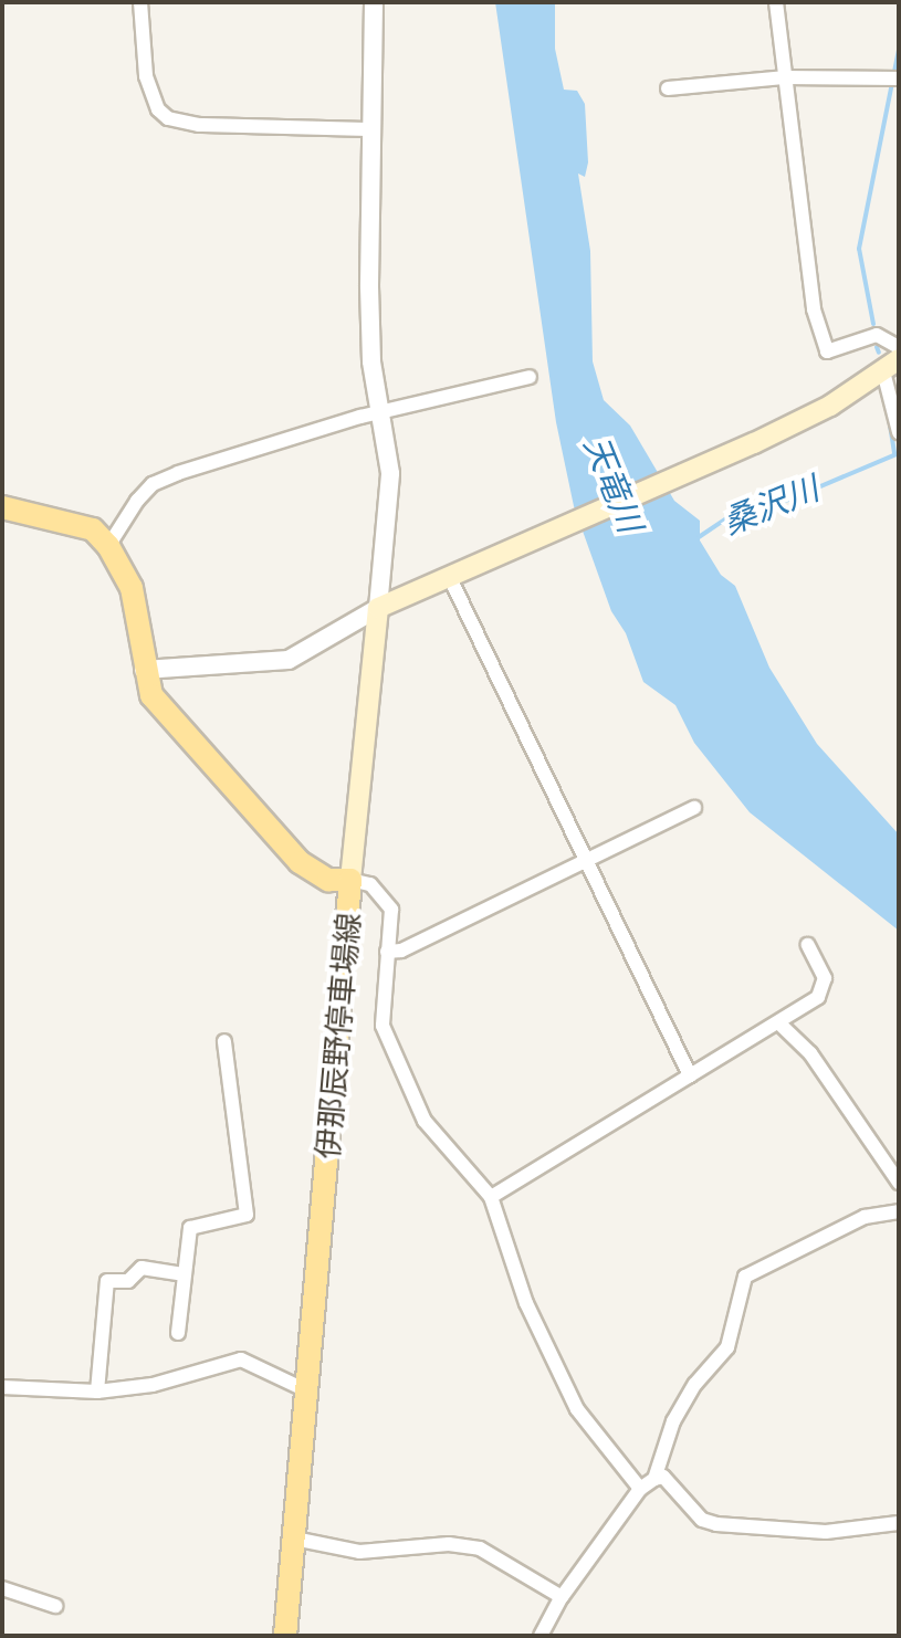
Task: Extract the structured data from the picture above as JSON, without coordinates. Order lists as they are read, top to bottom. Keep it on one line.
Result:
{"streets":{"main road":["伊那辰野停車場線"]},"water":["天竜川","桑沢川"]}
